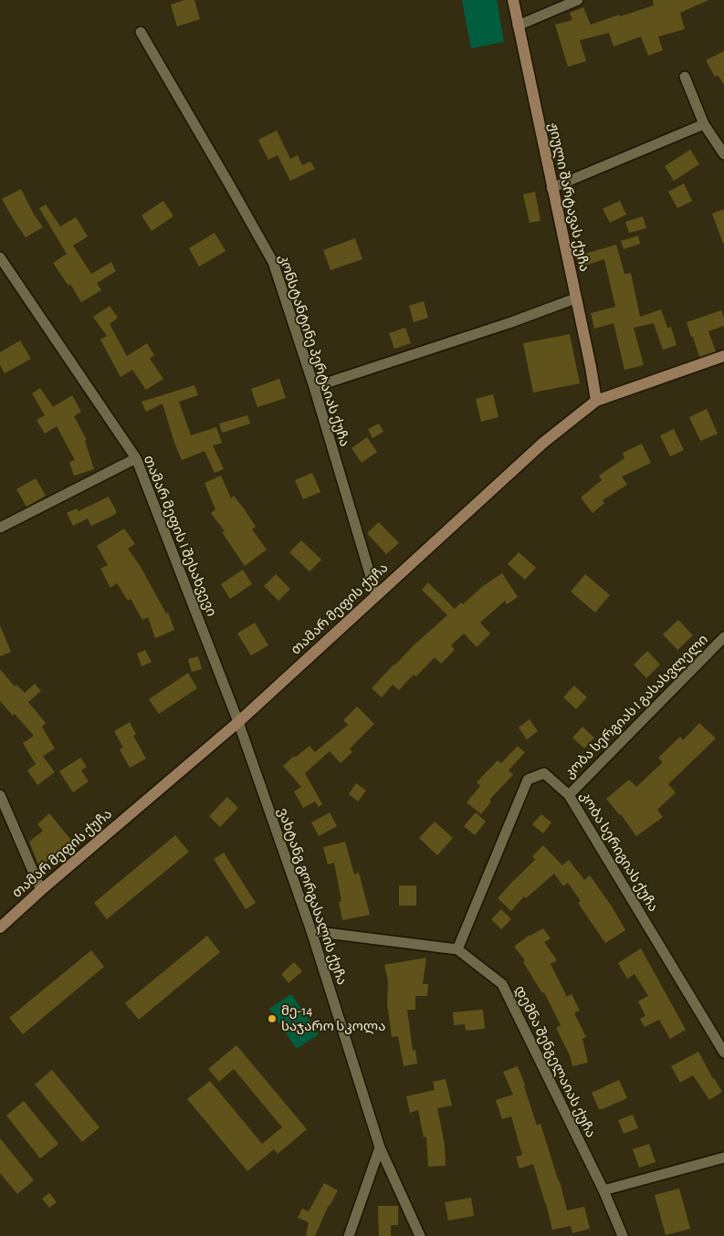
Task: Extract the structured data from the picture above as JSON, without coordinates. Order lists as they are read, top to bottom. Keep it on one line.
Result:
{"streets":{"street":["ჟიული შარტავას ქუჩა","კონსტანტინე პერტაიას ქუჩა","თამარ მეფის I შესახვევი","თამარ მეფის ქუჩა","კობა სერგიას I გასასვლელი","კობა სერიგიას ქუჩა","ვახტანგ გორგასალის ქუჩა","დემნა შენგელაიას ქუჩა"]},"crossings":[["ჟიული შარტავას ქუჩა","თამარ მეფის ქუჩა"],["კონსტანტინე პერტაიას ქუჩა","თამარ მეფის ქუჩა"],["თამარ მეფის I შესახვევი","თამარ მეფის ქუჩა"],["თამარ მეფის I შესახვევი","ვახტანგ გორგასალის ქუჩა"],["თამარ მეფის ქუჩა","ვახტანგ გორგასალის ქუჩა"],["კობა სერგიას I გასასვლელი","კობა სერიგიას ქუჩა"],["კობა სერიგიას ქუჩა","დემნა შენგელაიას ქუჩა"]],"places":["მე-14 საჯარო სკოლა"]}
